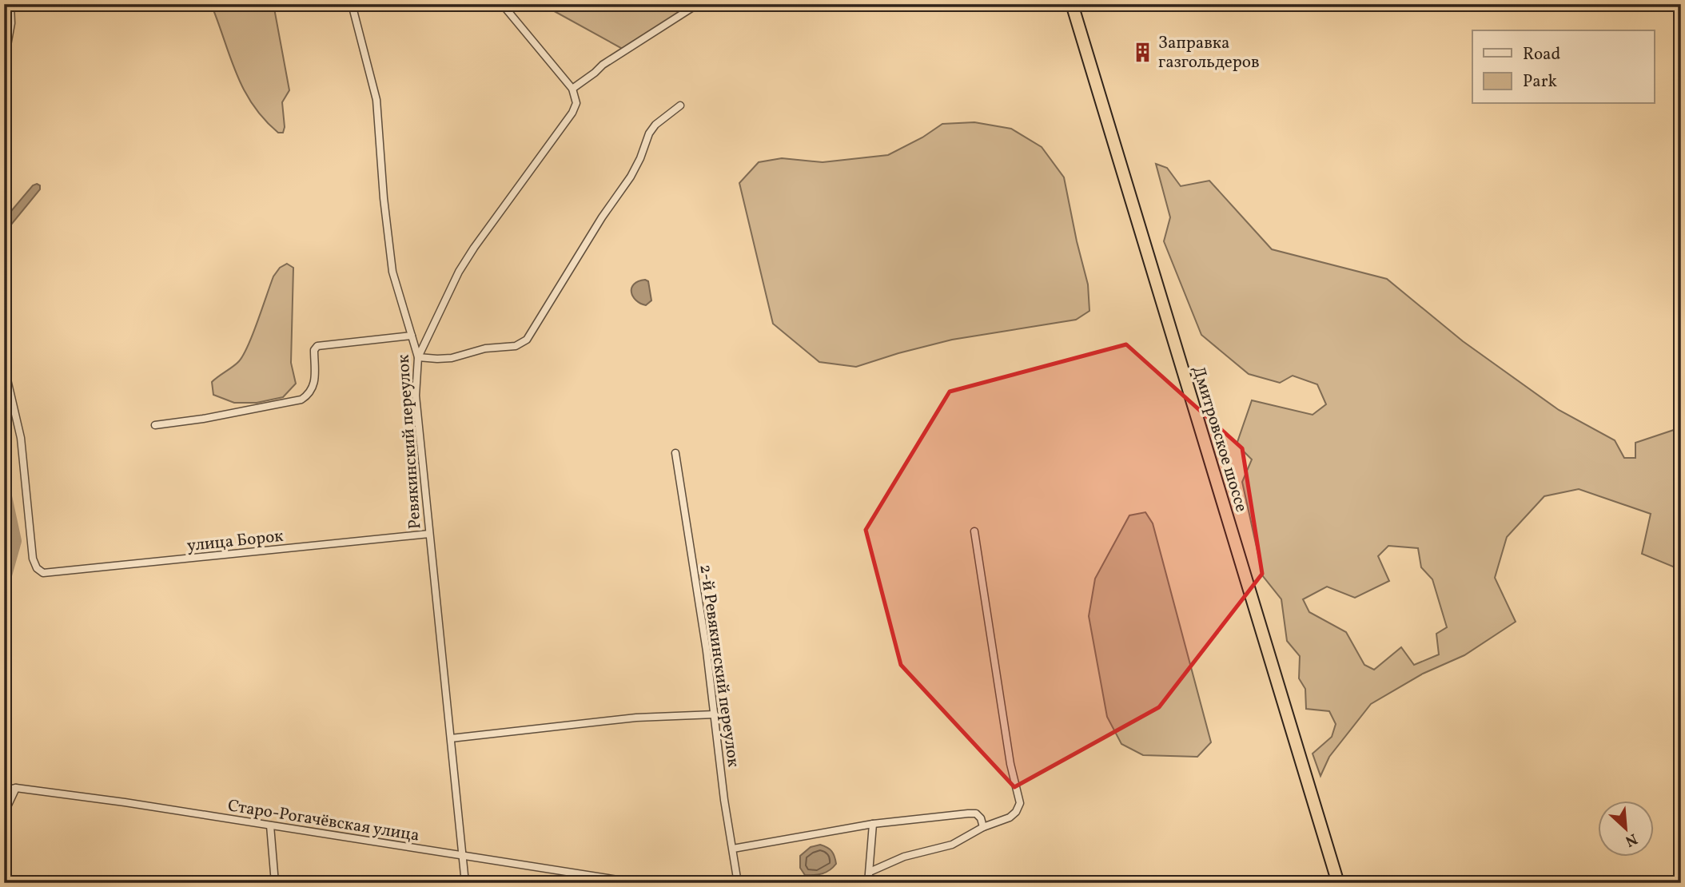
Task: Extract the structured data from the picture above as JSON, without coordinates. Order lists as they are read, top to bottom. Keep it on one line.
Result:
{"streets":{"highway":["Дмитровское шоссе"],"street":["Ревякинский переулок","улица Борок","2-й Ревякинский переулок","Старо-Рогачёвская улица"]},"crossings":[["Ревякинский переулок","улица Борок"],["Ревякинский переулок","Старо-Рогачёвская улица"]],"places":{"building":["Заправка газгольдеров"]},"legend":["Road","Park"],"north":"bottom right"}
